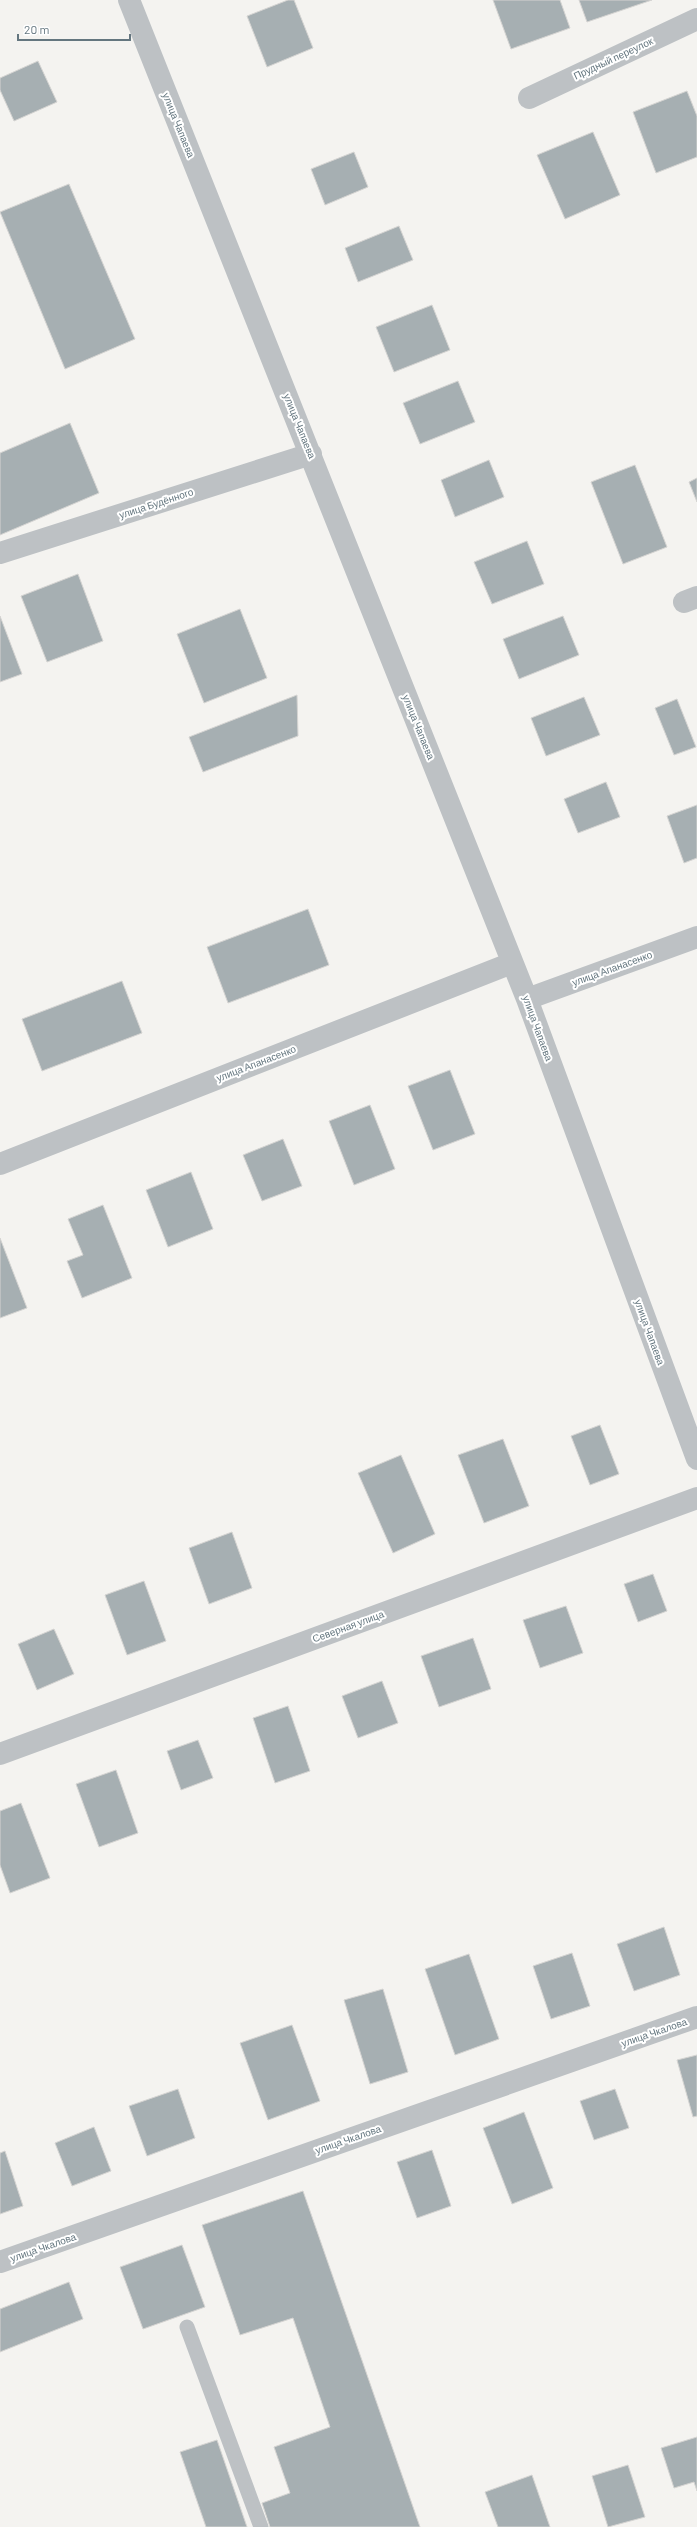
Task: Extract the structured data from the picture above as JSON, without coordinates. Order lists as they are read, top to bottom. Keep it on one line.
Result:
{"streets":{"street":["Прудный переулок","улица Чапаева","улица Будённого","улица Апанасенко","Северная улица","улица Чкалова"]},"crossings":[["улица Чапаева","улица Будённого"],["улица Чапаева","улица Апанасенко"]],"scale_bar":"20 m"}
